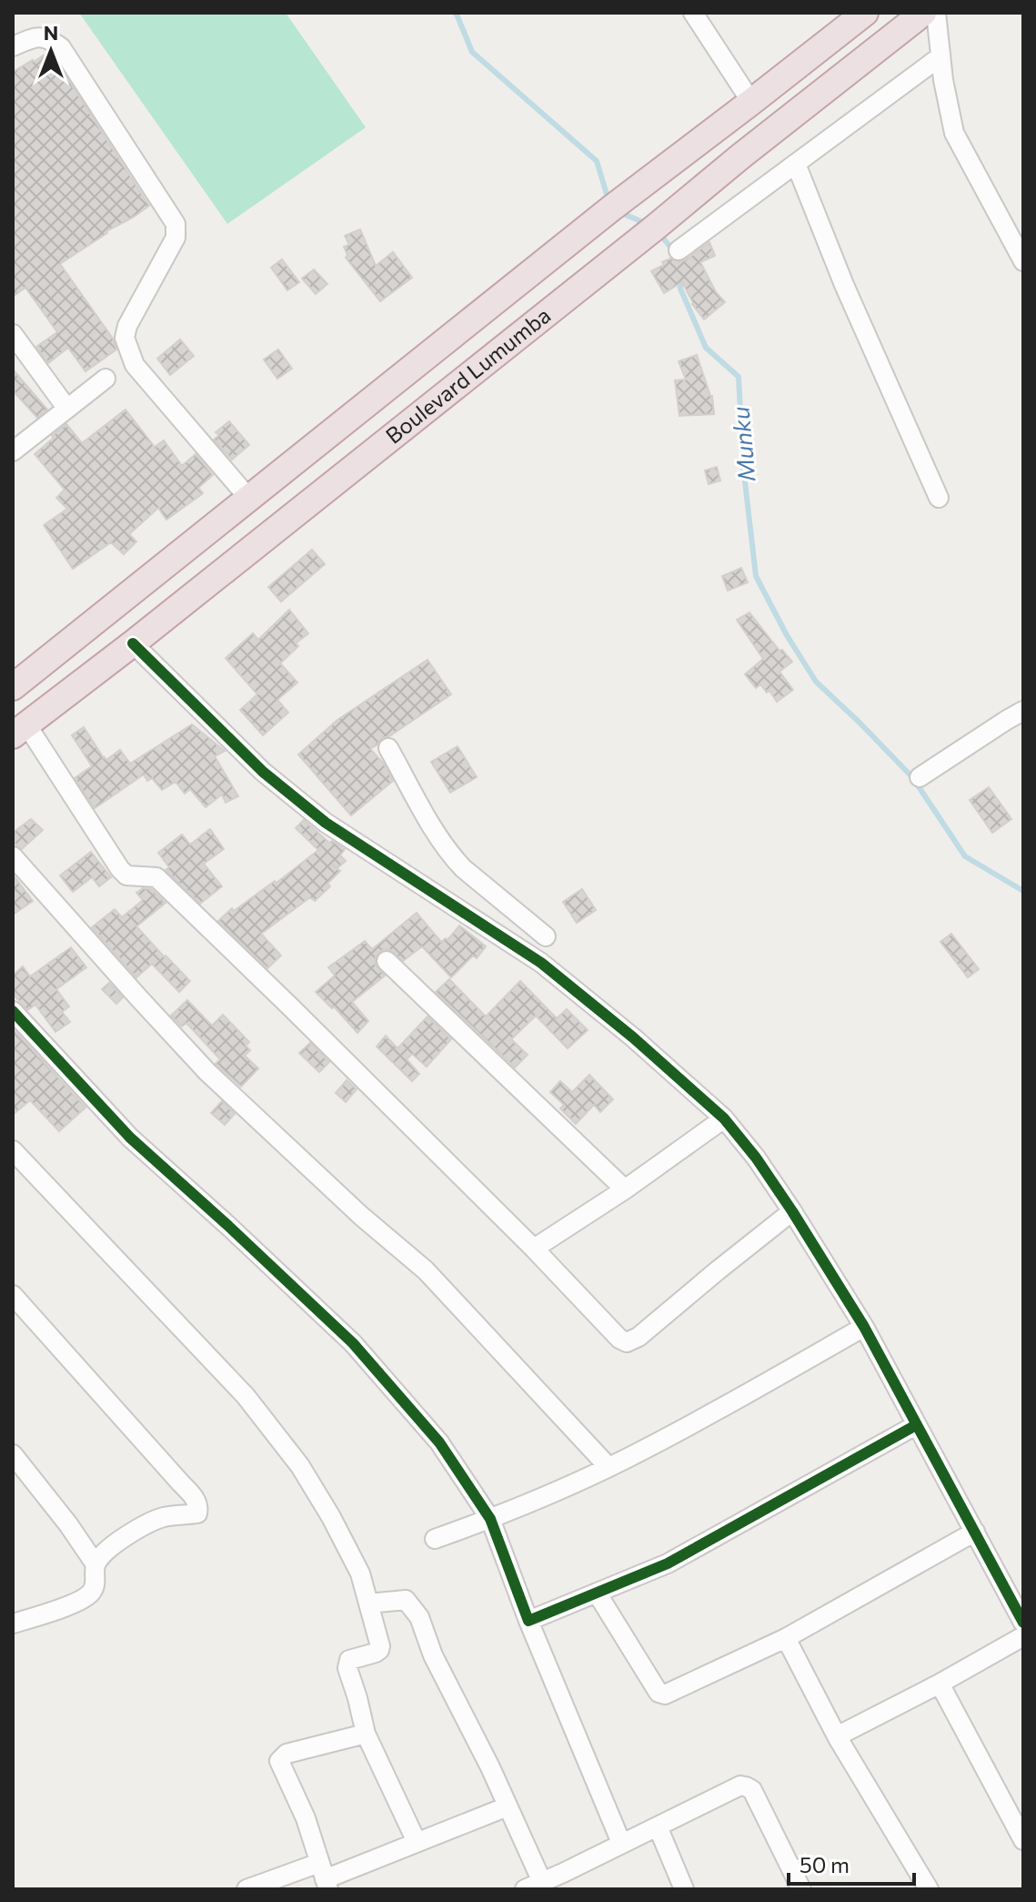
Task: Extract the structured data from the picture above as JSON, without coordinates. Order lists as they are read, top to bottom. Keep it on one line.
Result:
{"streets":{"highway":["Boulevard Lumumba"]},"water":["Munku"],"scale_bar":"50 m","north":"top"}
